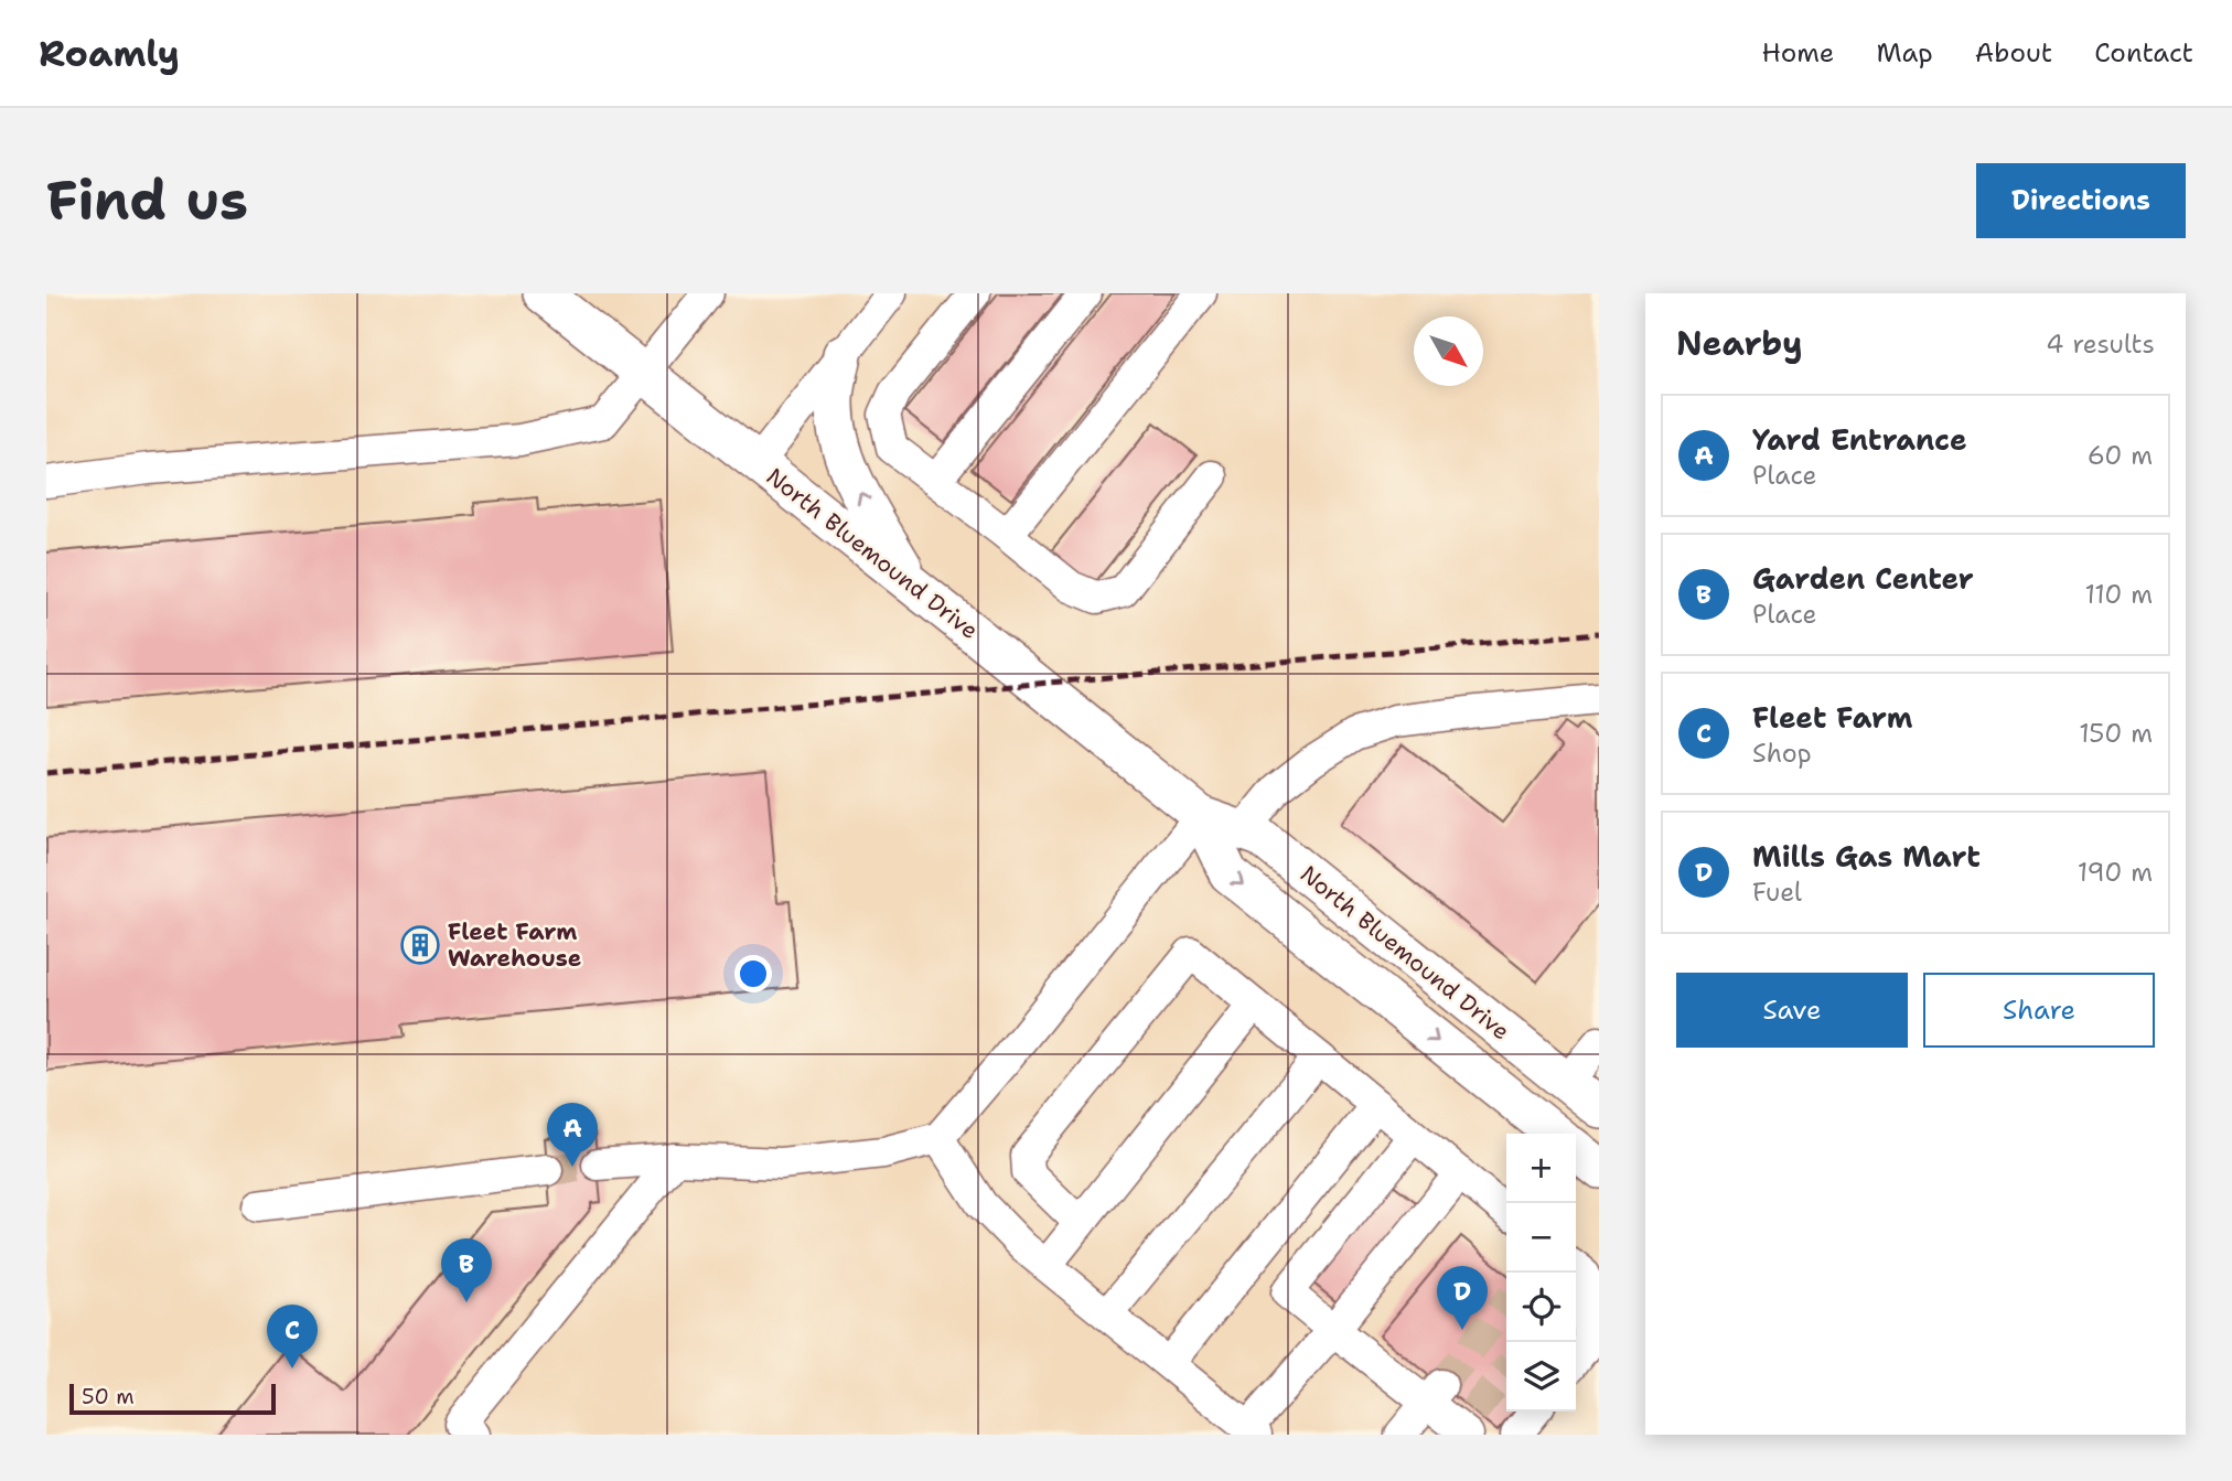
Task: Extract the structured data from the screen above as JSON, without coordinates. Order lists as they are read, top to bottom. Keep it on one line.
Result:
{"streets":{"main road":["North Bluemound Drive"]},"places":{"building":["Fleet Farm Warehouse"]},"scale_bar":"50 m","north":"bottom right","page":{"header":"Roamly","nav":["Home","Map","About","Contact"],"buttons":["Directions",["Save","Share"]],"title":"Find us","heading":["Nearby","4 results"],"list":[{"mark":"A","name":"Yard Entrance","note":"Place","value":"60 m"},{"mark":"B","name":"Garden Center","note":"Place","value":"110 m"},{"mark":"C","name":"Fleet Farm","note":"Shop","value":"150 m"},{"mark":"D","name":"Mills Gas Mart","note":"Fuel","value":"190 m"}],"pins":["A","B","D","C"],"map_buttons":["+","−"],"scale":"50 m"}}
